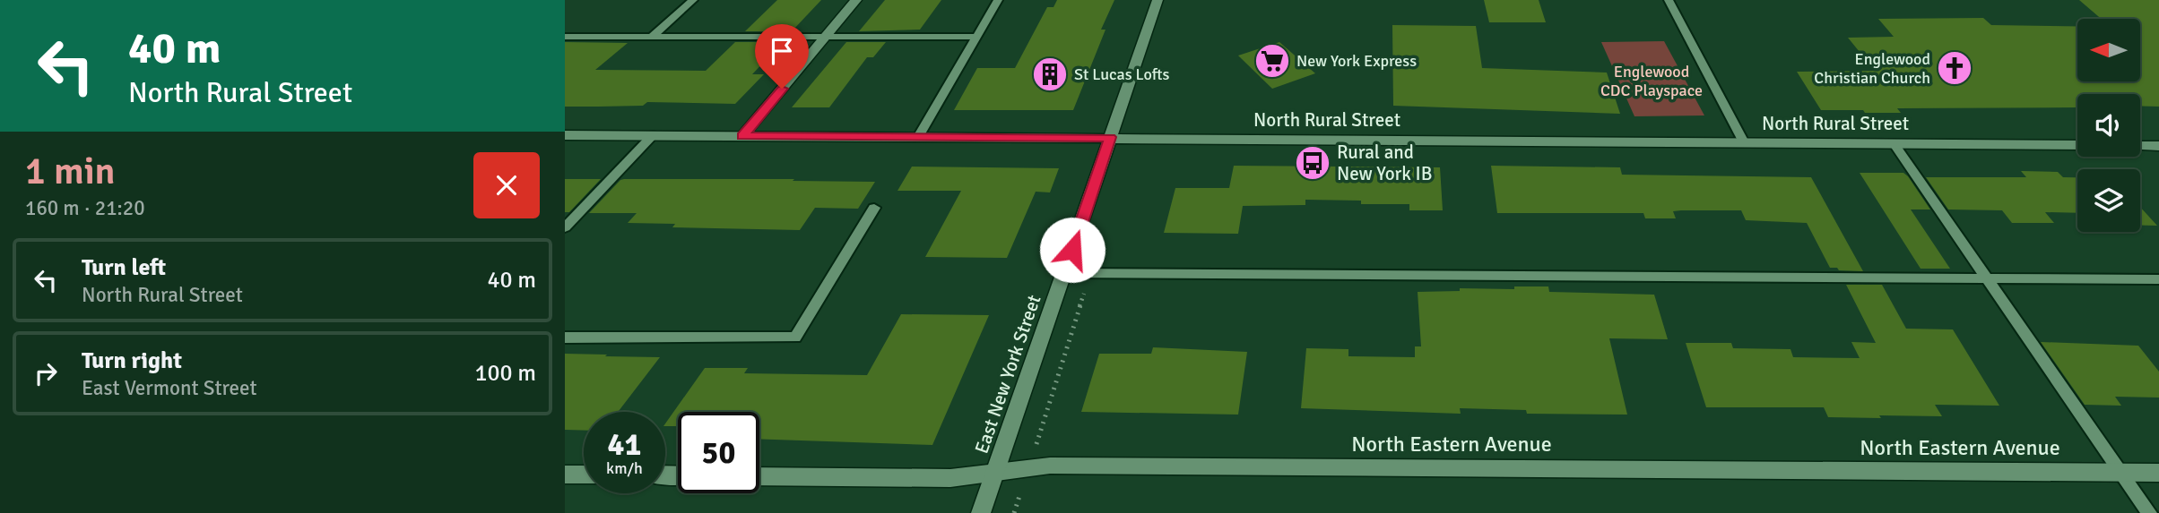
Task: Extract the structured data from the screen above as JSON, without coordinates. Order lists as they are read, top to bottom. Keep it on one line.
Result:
{"streets":{"main road":["North Rural Street","East New York Street","North Eastern Avenue"]},"crossings":[["North Rural Street","East New York Street"],["East New York Street","North Eastern Avenue"]],"parks":["Englewood CDC Playspace"],"places":{"supermarket":["New York Express"],"church":["Englewood Christian Church"],"building":["St Lucas Lofts"],"bus stop":["Rural and New York IB"]},"north":"left","page":{"turn":["40 m","North Rural Street"],"heading":["1 min","160 m · 21:20"],"list":[{"name":"Turn left","note":"North Rural Street","value":"40 m"},{"name":"Turn right","note":"East Vermont Street","value":"100 m"}],"speed":"41 km/h","limit":"50"}}
